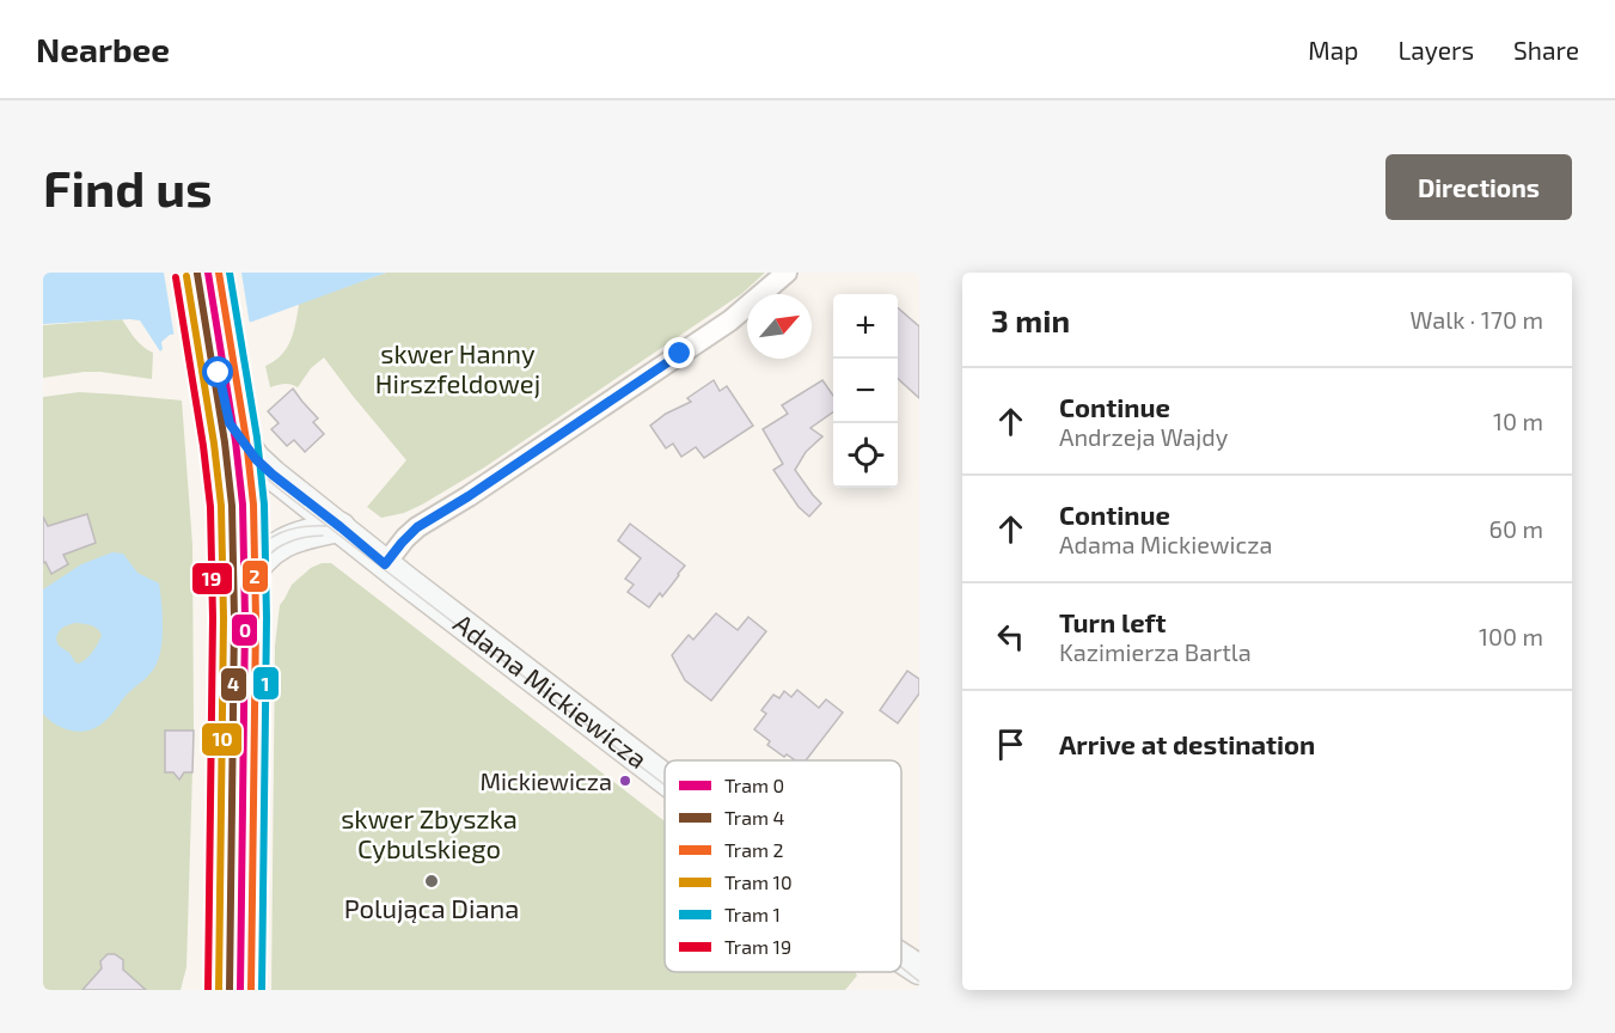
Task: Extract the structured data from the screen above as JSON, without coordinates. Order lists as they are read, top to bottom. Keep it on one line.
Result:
{"streets":{"main road":["Adama Mickiewicza"]},"parks":["skwer Hanny Hirszfeldowej","skwer Zbyszka Cybulskiego"],"places":["Mickiewicza","Polująca Diana"],"lines":["tram line 0","tram line 2","tram line 1","tram line 4","tram line 10","tram line 19"],"legend":["Tram 0","Tram 4","Tram 2","Tram 10","Tram 1","Tram 19"],"north":"top right","page":{"header":"Nearbee","nav":["Map","Layers","Share"],"buttons":"Directions","title":"Find us","heading":["3 min","Walk · 170 m"],"map_buttons":["+","−"],"list":[["Continue","Andrzeja Wajdy","10 m"],["Continue","Adama Mickiewicza","60 m"],["Turn left","Kazimierza Bartla","100 m"],"Arrive at destination"]}}
